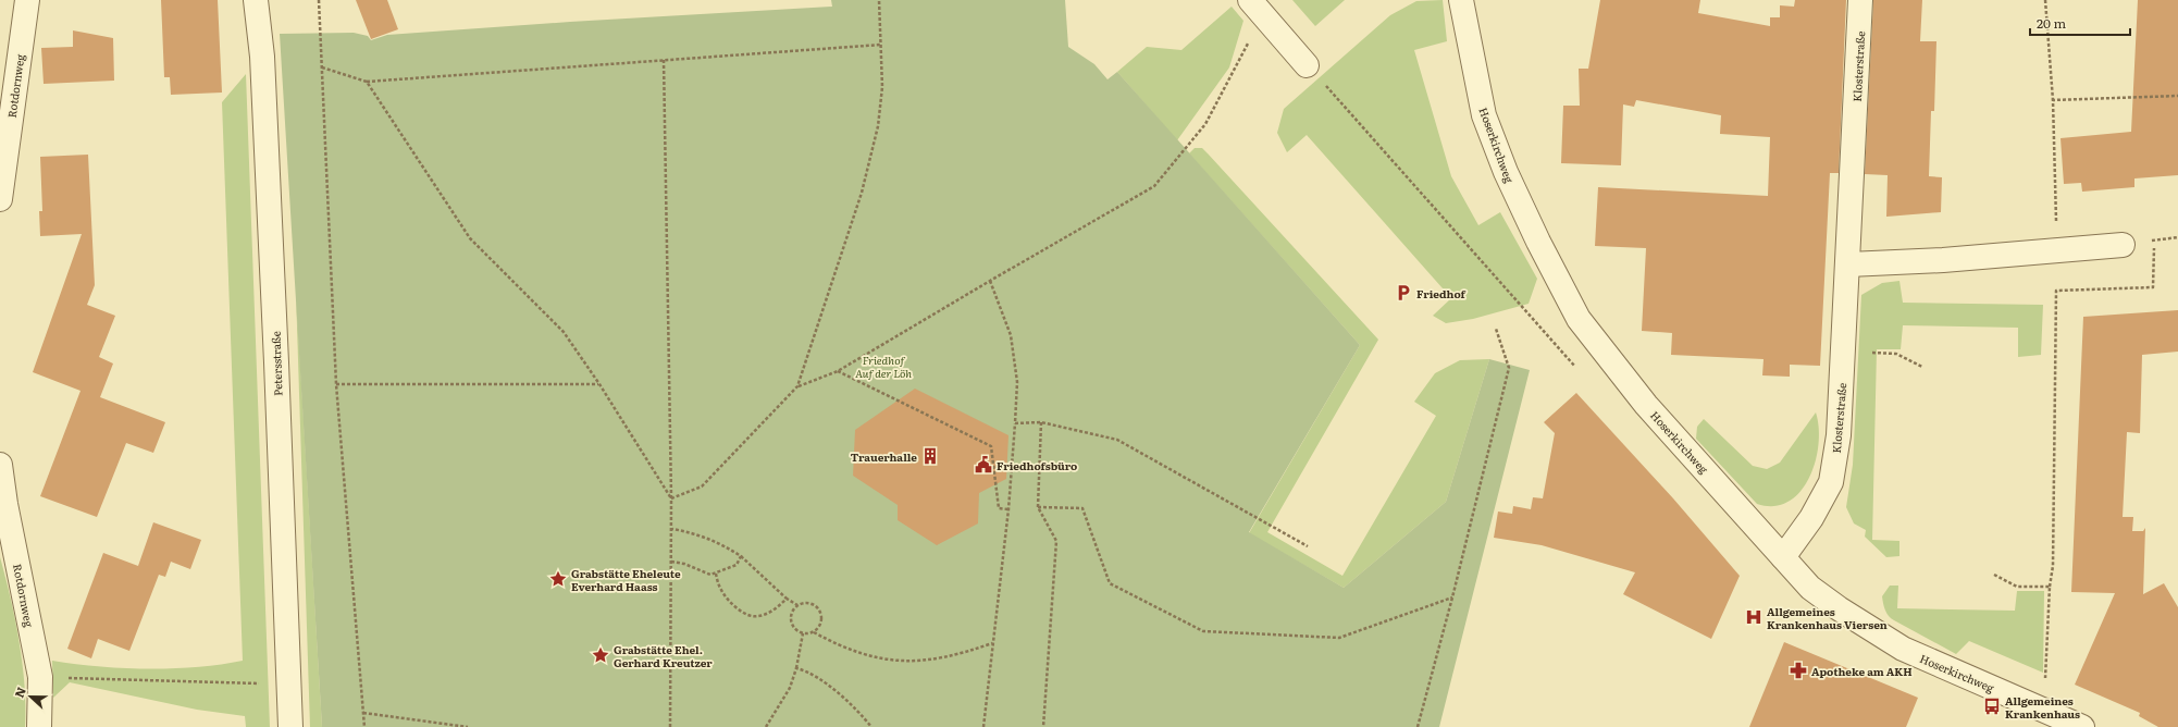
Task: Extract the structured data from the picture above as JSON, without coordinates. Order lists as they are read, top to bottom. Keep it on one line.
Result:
{"streets":{"street":["Klosterstraße","Rotdornweg","Hoserkirchweg","Petersstraße"]},"crossings":[["Klosterstraße","Hoserkirchweg"]],"parks":["Friedhof Auf der Löh"],"places":{"parking":["Friedhof"],"building":["Trauerhalle"],"public building":["Friedhofsbüro"],"place":["Grabstätte Eheleute Everhard Haass","Grabstätte Ehel. Gerhard Kreutzer"],"hospital":["Allgemeines Krankenhaus Viersen"],"pharmacy":["Apotheke am AKH"],"bus stop":["Allgemeines Krankenhaus"]},"scale_bar":"20 m","north":"left"}
